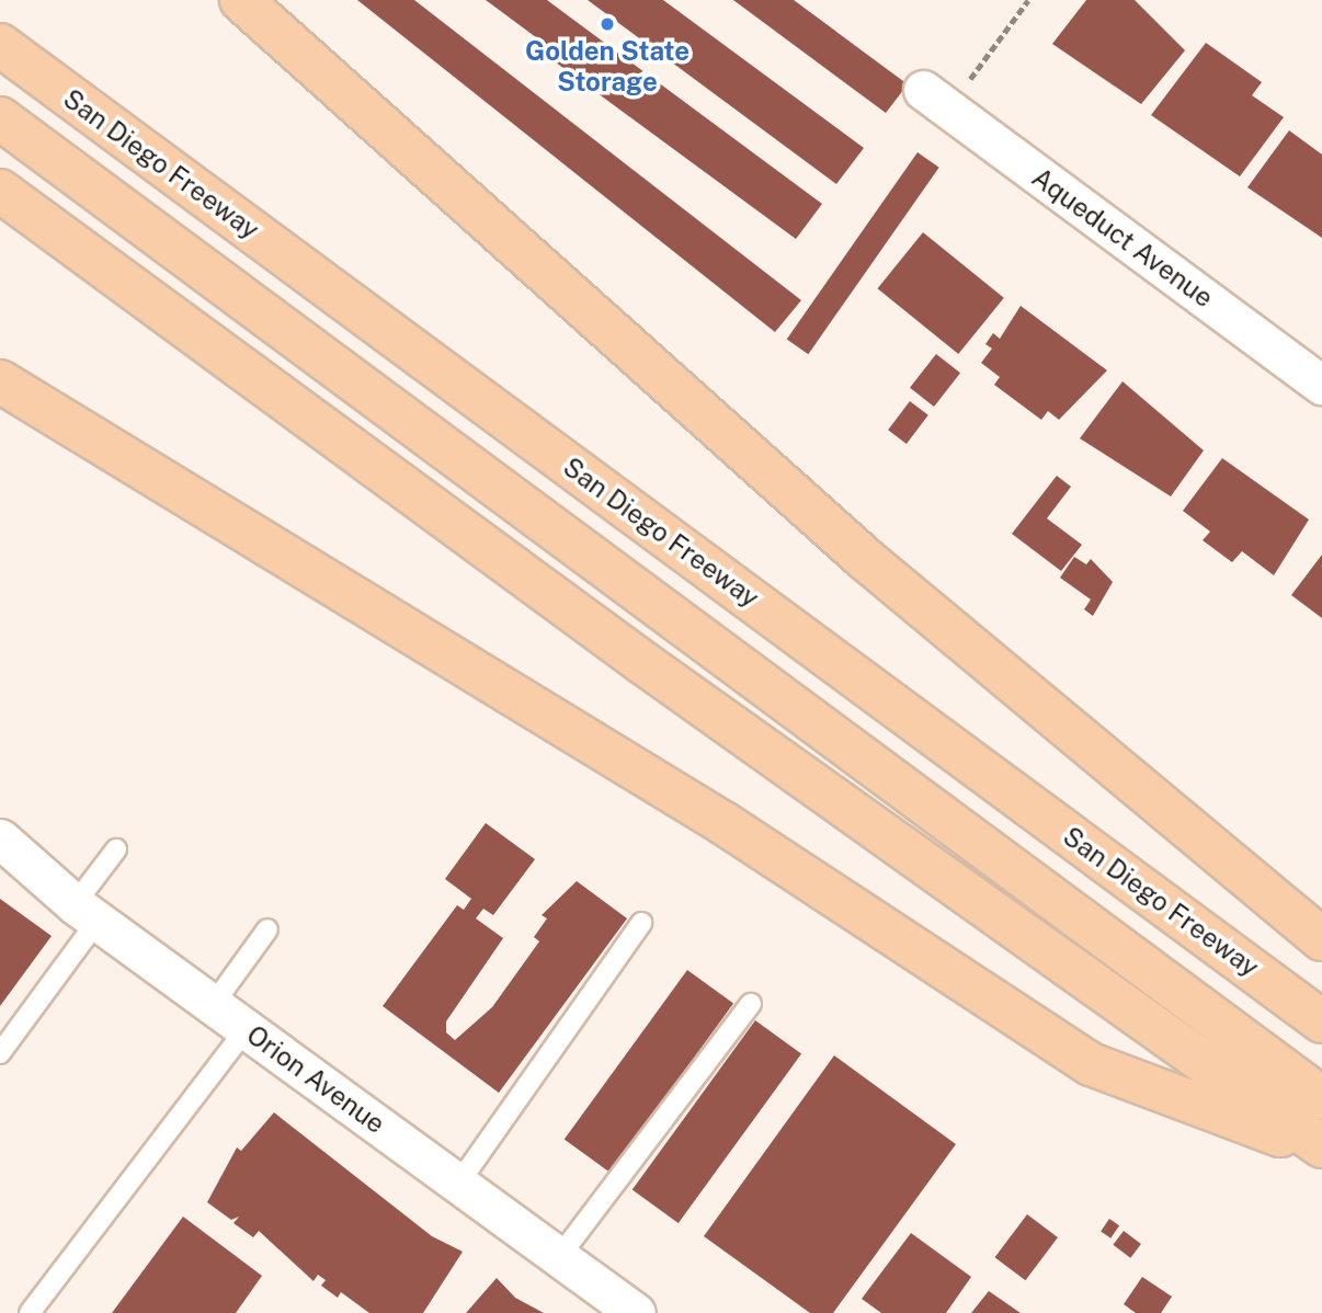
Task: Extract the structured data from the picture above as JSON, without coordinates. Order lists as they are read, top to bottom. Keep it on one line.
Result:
{"streets":{"highway":["San Diego Freeway"],"street":["Aqueduct Avenue","Orion Avenue"]},"places":["Golden State Storage"]}
